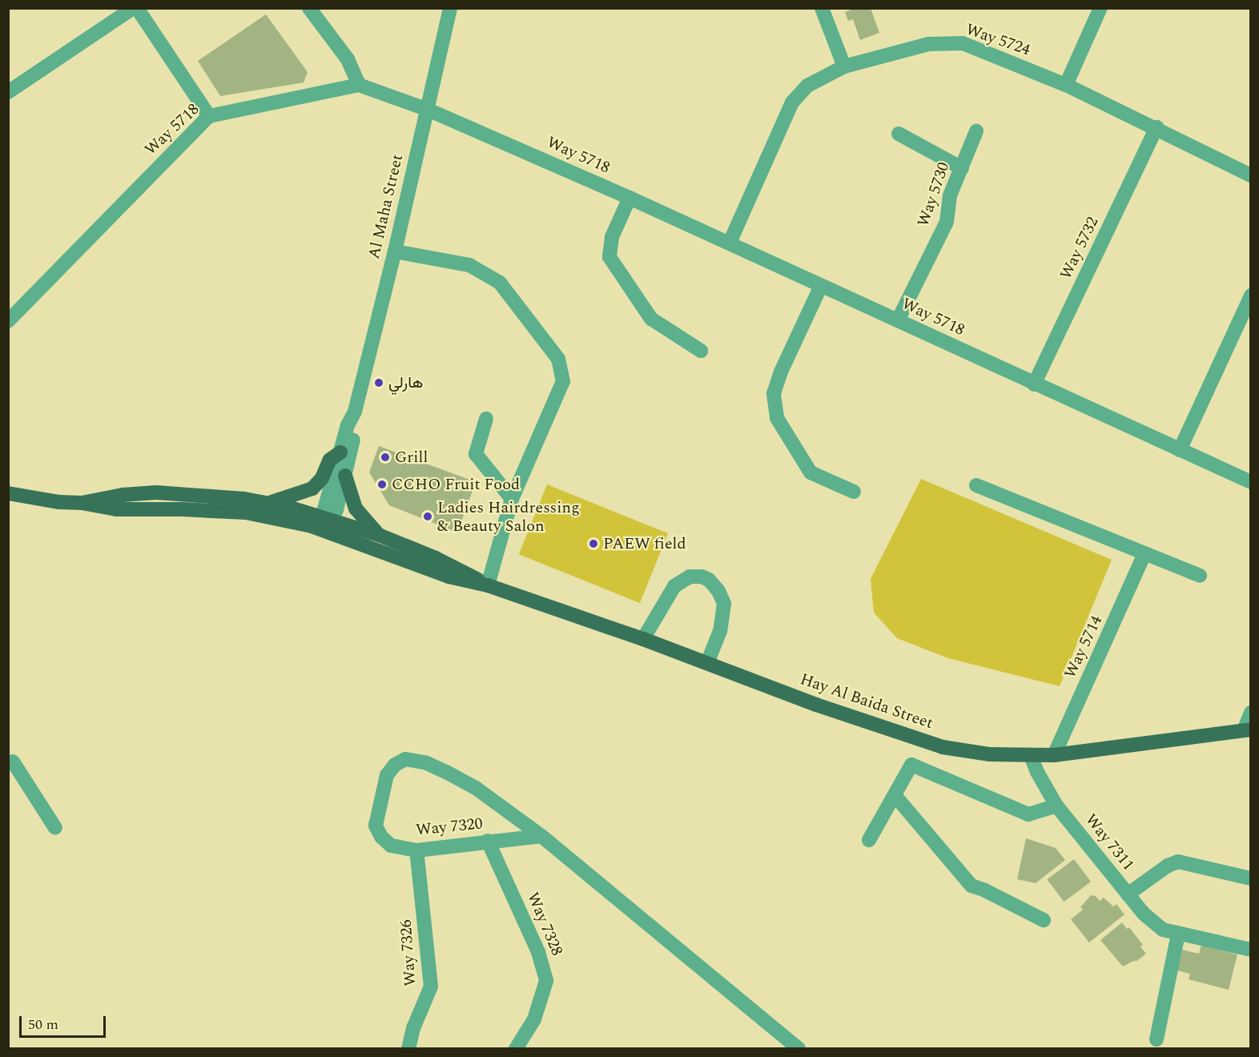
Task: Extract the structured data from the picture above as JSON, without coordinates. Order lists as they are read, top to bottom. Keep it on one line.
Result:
{"streets":{"main road":["Hay Al Baida Street"],"street":["Way 5724","Way 5718","Way 5730","Al Maha Street","Way 5732","Way 5714","Way 7320","Way 7311","Way 7328","Way 7326"]},"crossings":[["Way 5724","Way 5718"],["Way 5724","Way 5732"],["Way 5718","Way 5730"],["Way 5718","Al Maha Street"],["Way 5718","Way 5732"],["Way 5714","Hay Al Baida Street"],["Hay Al Baida Street","Way 7311"],["Way 7320","Way 7328"],["Way 7320","Way 7326"]],"places":["هارلي","Grill","CCHO Fruit Food","Ladies Hairdressing & Beauty Salon","PAEW field"],"scale_bar":"50 m"}
